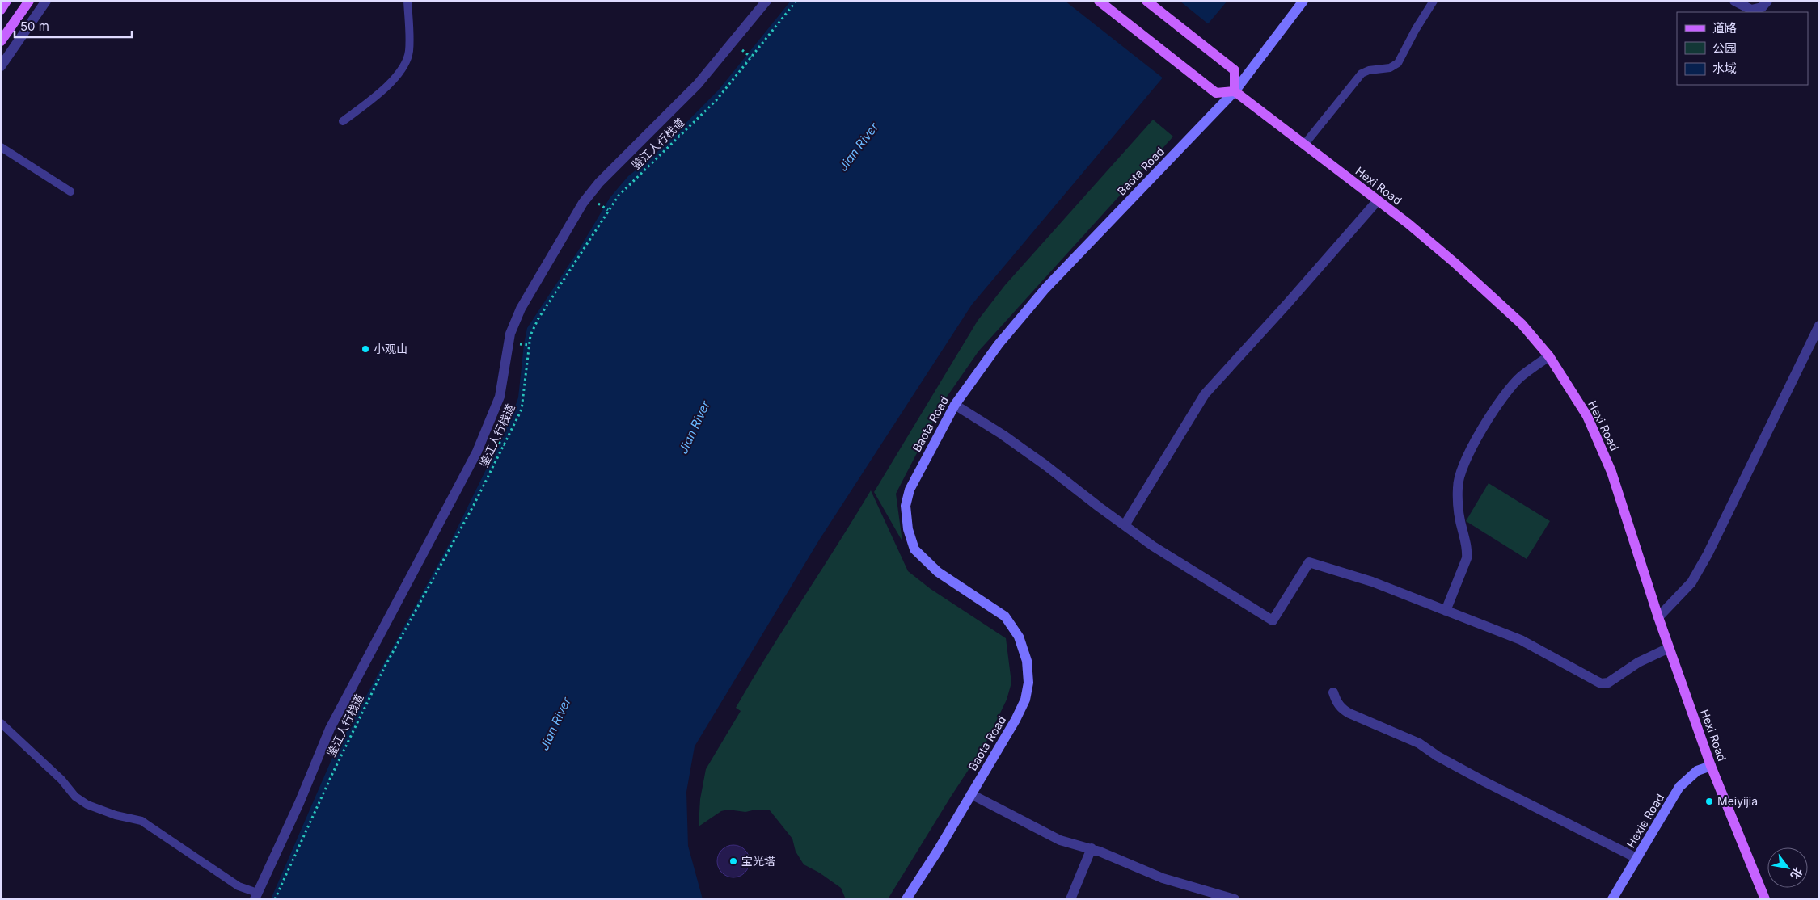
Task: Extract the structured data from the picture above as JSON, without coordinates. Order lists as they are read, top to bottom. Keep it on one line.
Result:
{"streets":{"main road":["Hexi Road"],"street":["Baota Road","Hexie Road"],"path":["鉴江人行栈道"]},"crossings":[["Baota Road","Hexi Road"],["Hexi Road","Hexie Road"]],"water":["Jian River"],"places":["小观山","Meiyijia","宝光塔"],"legend":["道路","公园","水域"],"scale_bar":"50 m","north":"bottom right"}
